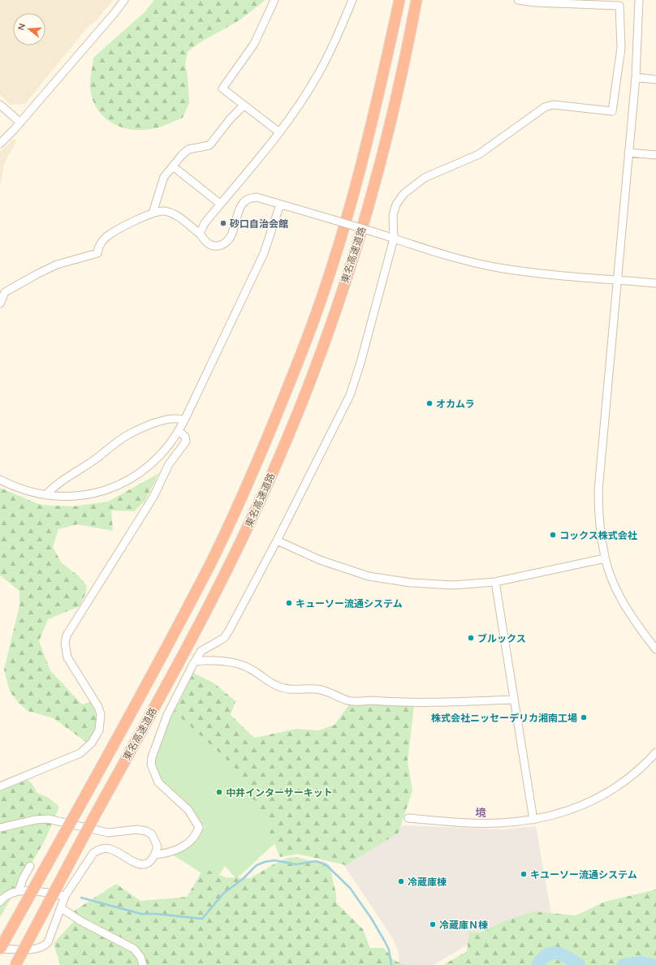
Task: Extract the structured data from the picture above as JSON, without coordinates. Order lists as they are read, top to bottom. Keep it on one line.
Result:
{"streets":{"highway":["東名高速道路"]},"districts":["境"],"places":["砂口自治会館","オカムラ","コックス株式会社","キューソー流通システム","ブルックス","株式会社ニッセーデリカ湘南工場","中井インターサーキット","キユーソー流通システム","冷蔵庫棟","冷蔵庫Ｎ棟"],"north":"left"}
